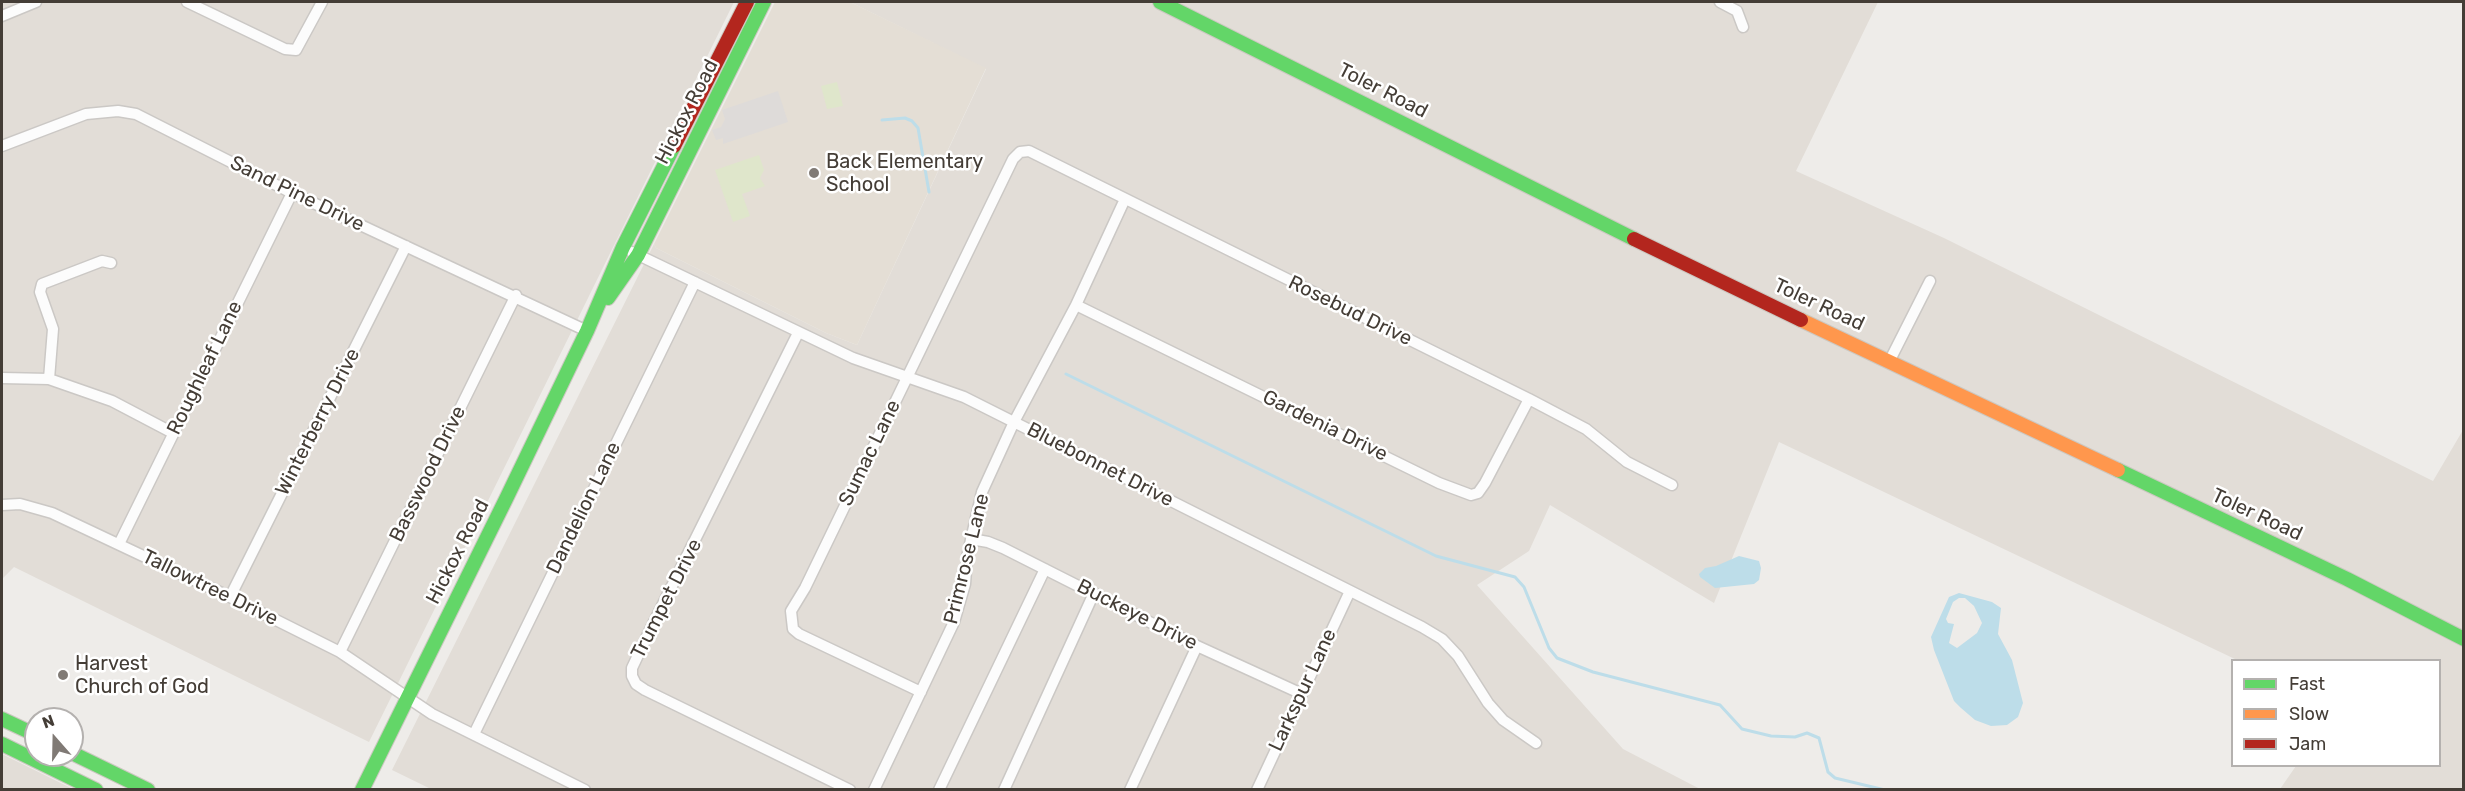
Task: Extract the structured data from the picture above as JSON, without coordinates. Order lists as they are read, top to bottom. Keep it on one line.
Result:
{"streets":{"street":["Toler Road","Hickox Road","Sand Pine Drive","Rosebud Drive","Roughleaf Lane","Winterberry Drive","Gardenia Drive","Sumac Lane","Bluebonnet Drive","Basswood Drive","Dandelion Lane","Primrose Lane","Tallowtree Drive","Trumpet Drive","Buckeye Drive","Larkspur Lane"]},"crossings":[["Hickox Road","Sand Pine Drive"],["Hickox Road","Bluebonnet Drive"],["Hickox Road","Tallowtree Drive"],["Sand Pine Drive","Roughleaf Lane"],["Sand Pine Drive","Winterberry Drive"],["Sand Pine Drive","Basswood Drive"],["Rosebud Drive","Gardenia Drive"],["Rosebud Drive","Sumac Lane"],["Rosebud Drive","Primrose Lane"],["Roughleaf Lane","Tallowtree Drive"],["Winterberry Drive","Tallowtree Drive"],["Gardenia Drive","Primrose Lane"],["Sumac Lane","Bluebonnet Drive"],["Sumac Lane","Primrose Lane"],["Bluebonnet Drive","Dandelion Lane"],["Bluebonnet Drive","Primrose Lane"],["Bluebonnet Drive","Trumpet Drive"],["Bluebonnet Drive","Larkspur Lane"],["Basswood Drive","Tallowtree Drive"],["Dandelion Lane","Tallowtree Drive"],["Primrose Lane","Buckeye Drive"],["Buckeye Drive","Larkspur Lane"]],"places":["Back Elementary School","Harvest Church of God"],"legend":["Fast","Slow","Jam"],"north":"top"}
